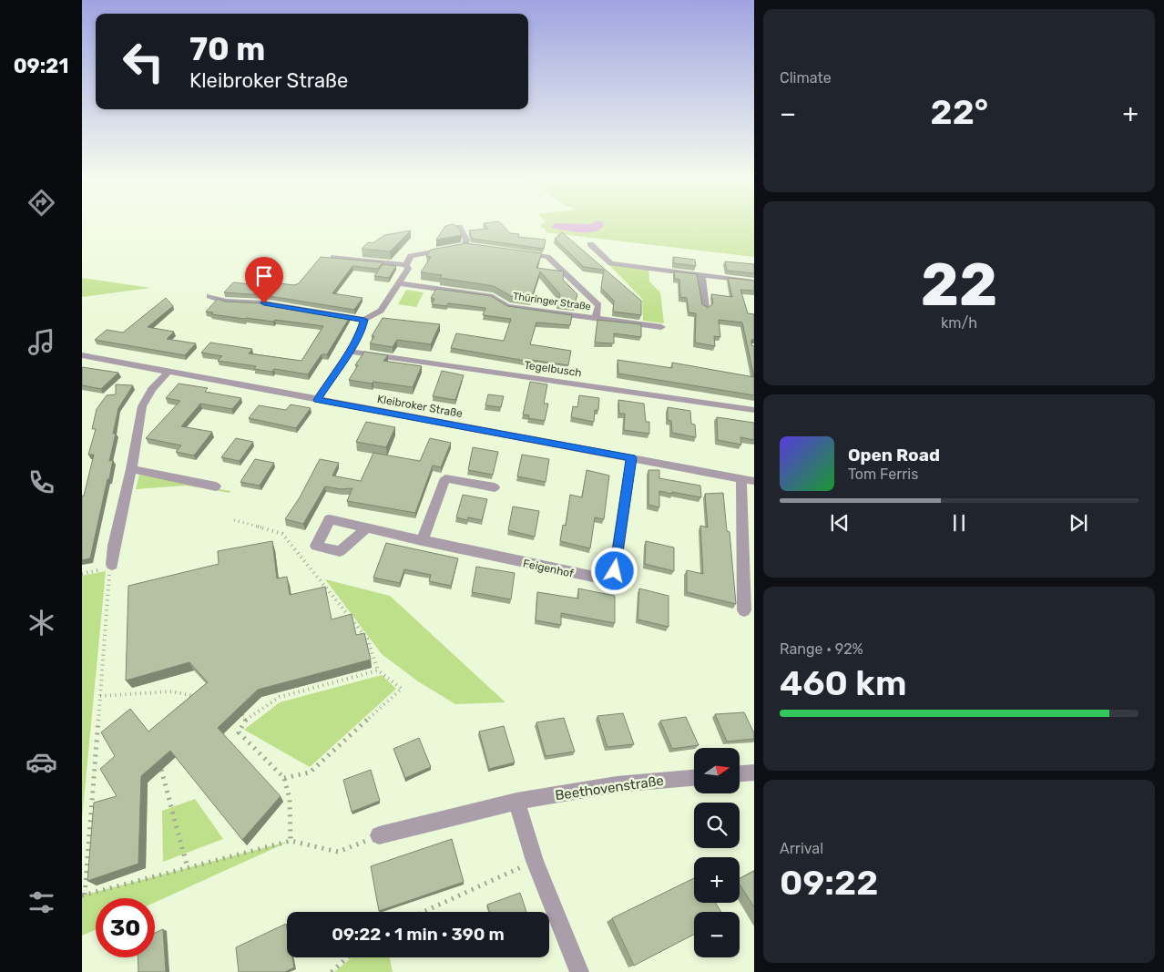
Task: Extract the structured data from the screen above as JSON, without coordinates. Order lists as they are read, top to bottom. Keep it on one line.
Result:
{"streets":{"street":["Thüringer Straße","Tegelbusch","Kleibroker Straße","Feigenhof","Beethovenstraße"]},"crossings":[["Kleibroker Straße","Feigenhof"]],"north":"right","page":{"tabs":"09:21","tile":["Climate",["22","km/h"],["Range · 92%","460 km"],["Arrival","09:22"]],"turn":["70 m","Kleibroker Straße"],"heat":["−","22°","+"],"song":["Open Road","Tom Ferris"],"map_buttons":["+","−"],"limit":"30","trip":"09:22 · 1 min · 390 m"}}
